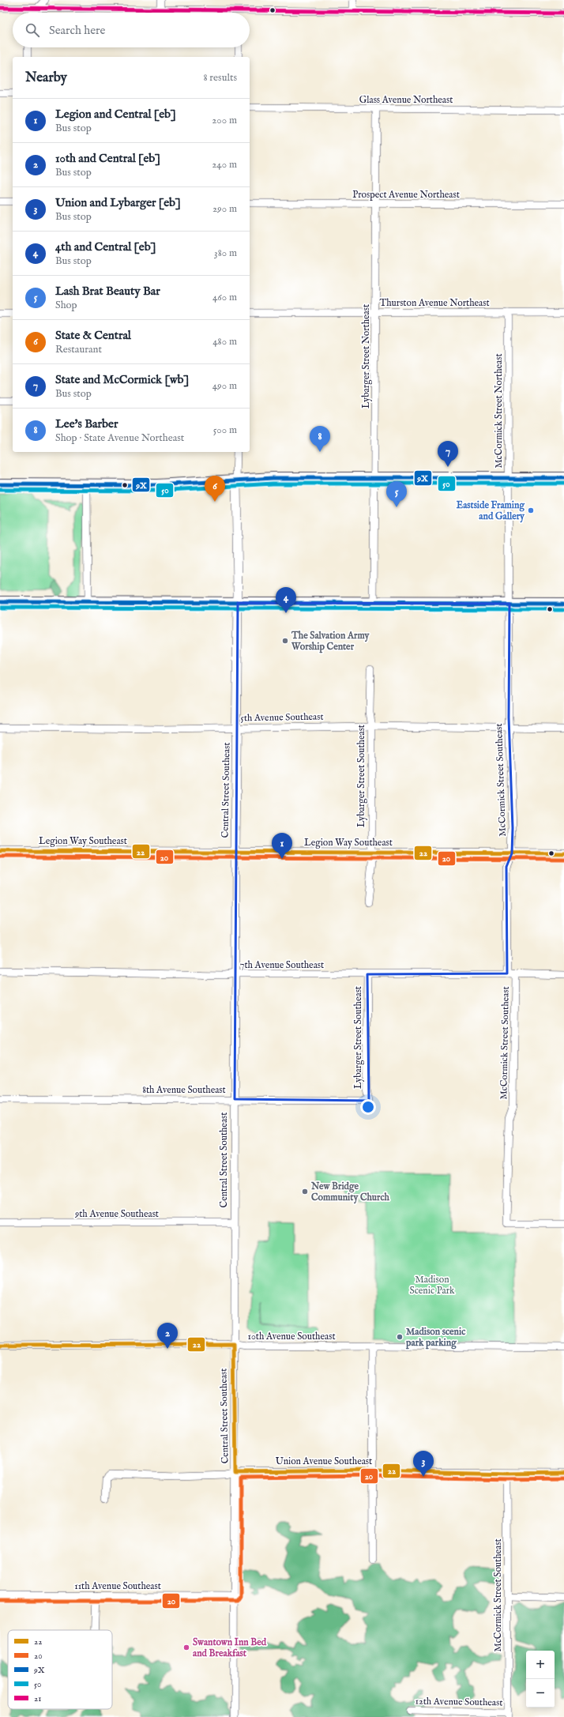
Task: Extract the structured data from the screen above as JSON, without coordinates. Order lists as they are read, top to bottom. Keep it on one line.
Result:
{"streets":{"street":["Glass Avenue Northeast","Prospect Avenue Northeast","Thurston Avenue Northeast","Lybarger Street Northeast","McCormick Street Northeast","5th Avenue Southeast","Lybarger Street Southeast","McCormick Street Southeast","Central Street Southeast","Legion Way Southeast","7th Avenue Southeast","8th Avenue Southeast","9th Avenue Southeast","10th Avenue Southeast","Union Avenue Southeast","11th Avenue Southeast","12th Avenue Southeast"]},"crossings":[["Glass Avenue Northeast","Lybarger Street Northeast"],["Prospect Avenue Northeast","Lybarger Street Northeast"],["Thurston Avenue Northeast","Lybarger Street Northeast"],["Thurston Avenue Northeast","McCormick Street Northeast"],["McCormick Street Northeast","McCormick Street Southeast"],["5th Avenue Southeast","Lybarger Street Southeast"],["5th Avenue Southeast","McCormick Street Southeast"],["5th Avenue Southeast","Central Street Southeast"],["Lybarger Street Southeast","Legion Way Southeast"],["Lybarger Street Southeast","7th Avenue Southeast"],["Lybarger Street Southeast","8th Avenue Southeast"],["McCormick Street Southeast","Legion Way Southeast"],["McCormick Street Southeast","7th Avenue Southeast"],["McCormick Street Southeast","Union Avenue Southeast"],["McCormick Street Southeast","12th Avenue Southeast"],["Central Street Southeast","Legion Way Southeast"],["Central Street Southeast","7th Avenue Southeast"],["Central Street Southeast","8th Avenue Southeast"],["Central Street Southeast","9th Avenue Southeast"],["Central Street Southeast","10th Avenue Southeast"],["Central Street Southeast","Union Avenue Southeast"],["Central Street Southeast","11th Avenue Southeast"]],"parks":["Madison Scenic Park"],"places":["Eastside Framing and Gallery","The Salvation Army Worship Center","New Bridge Community Church","Madison scenic park parking","Swantown Inn Bed and Breakfast"],"lines":["transit line 21","transit line 9X","transit line 50","transit line 22","transit line 20"],"legend":["22","20","9X","50","21"],"page":{"search":"Search here","heading":["Nearby","8 results"],"list":[{"mark":"1","name":"Legion and Central [eb]","note":"Bus stop","value":"200 m"},{"mark":"2","name":"10th and Central [eb]","note":"Bus stop","value":"240 m"},{"mark":"3","name":"Union and Lybarger [eb]","note":"Bus stop","value":"290 m"},{"mark":"4","name":"4th and Central [eb]","note":"Bus stop","value":"380 m"},{"mark":"5","name":"Lash Brat Beauty Bar","note":"Shop","value":"460 m"},{"mark":"6","name":"State & Central","note":"Restaurant","value":"480 m"},{"mark":"7","name":"State and McCormick [wb]","note":"Bus stop","value":"490 m"},{"mark":"8","name":"Lee's Barber","note":"Shop · State Avenue Northeast","value":"500 m"}],"pins":["8","7","6","5","4","1","2","3"],"map_buttons":["+","−"]}}
